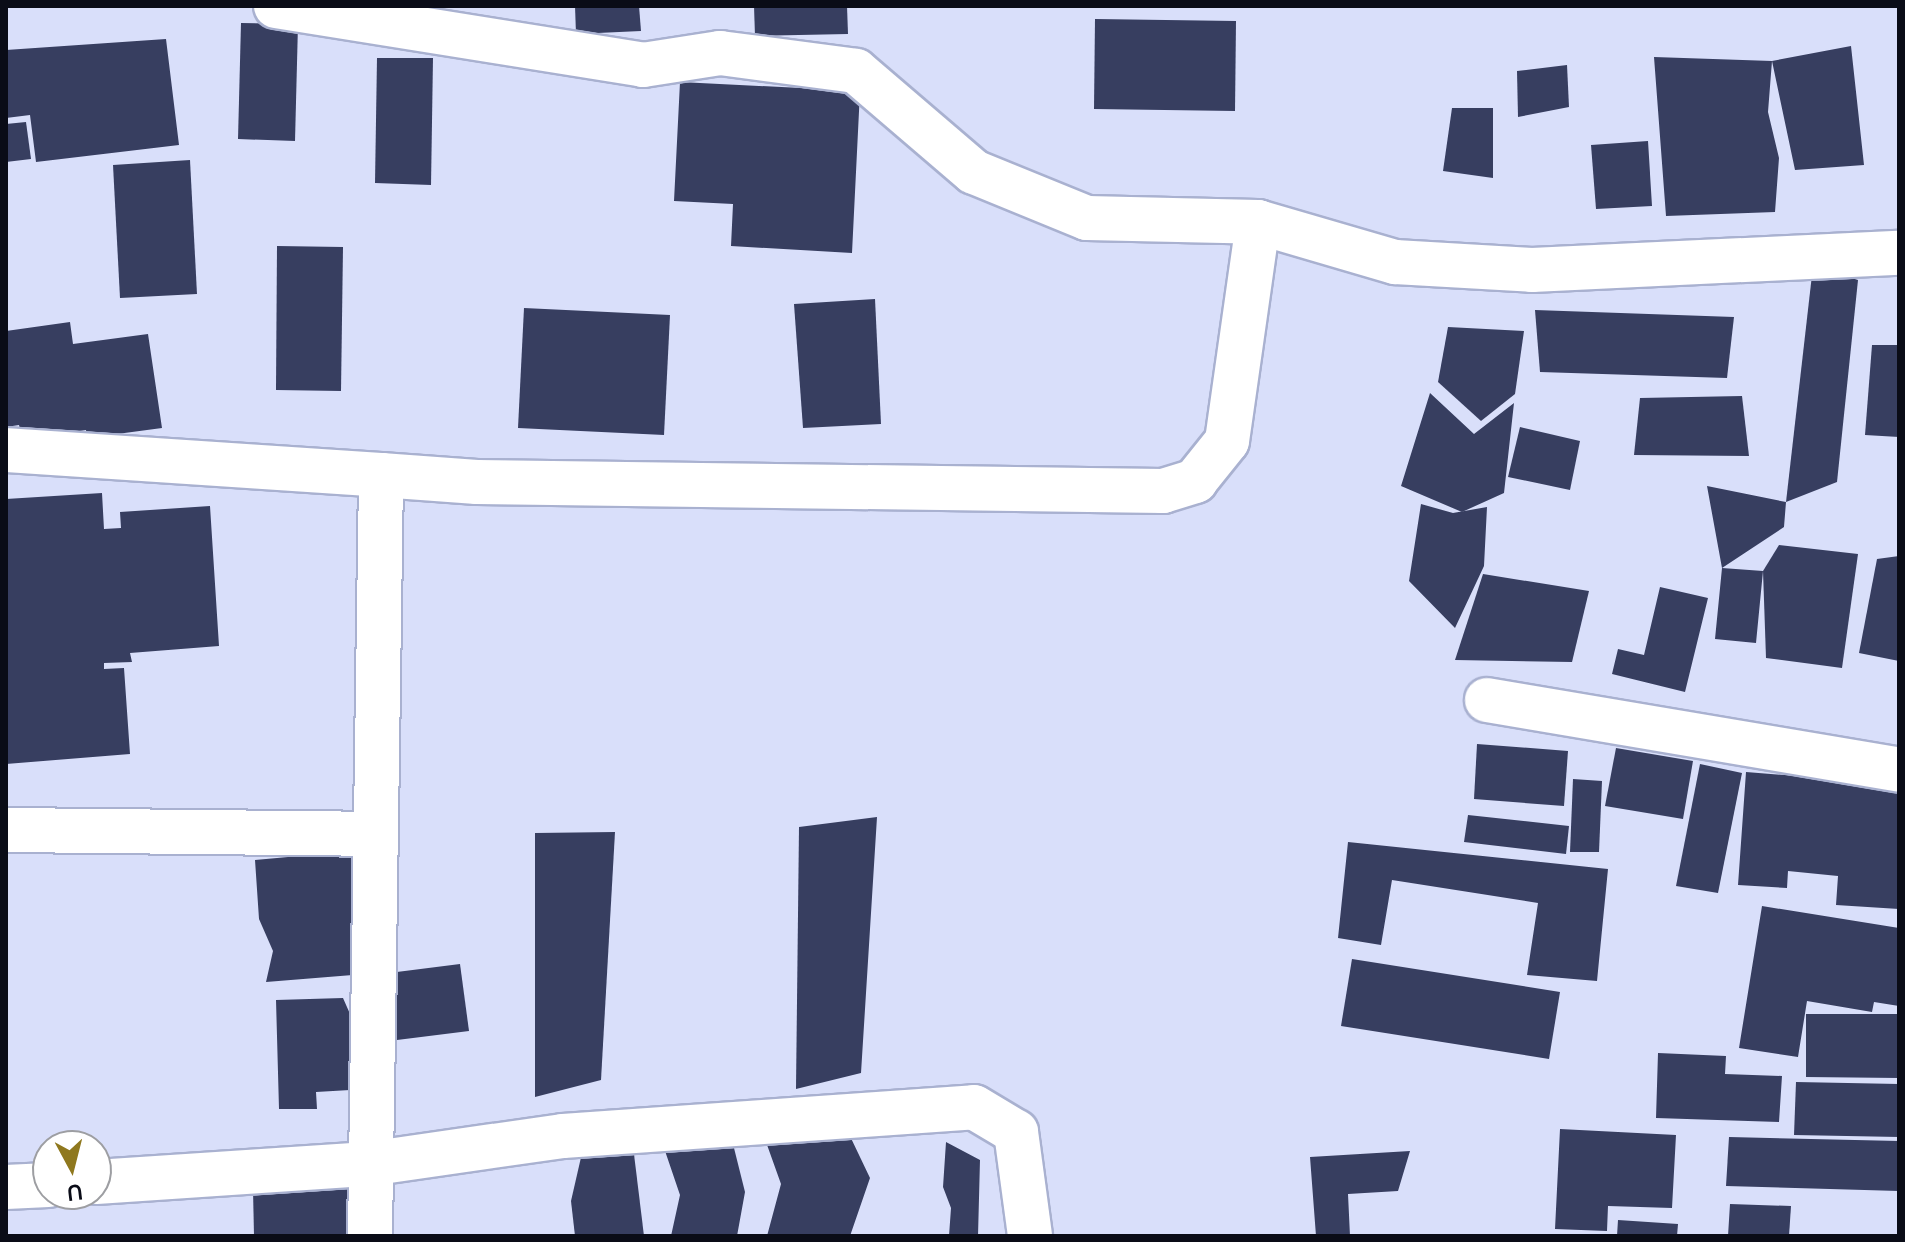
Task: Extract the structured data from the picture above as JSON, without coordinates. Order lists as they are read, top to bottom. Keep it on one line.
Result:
{"north":"bottom"}
